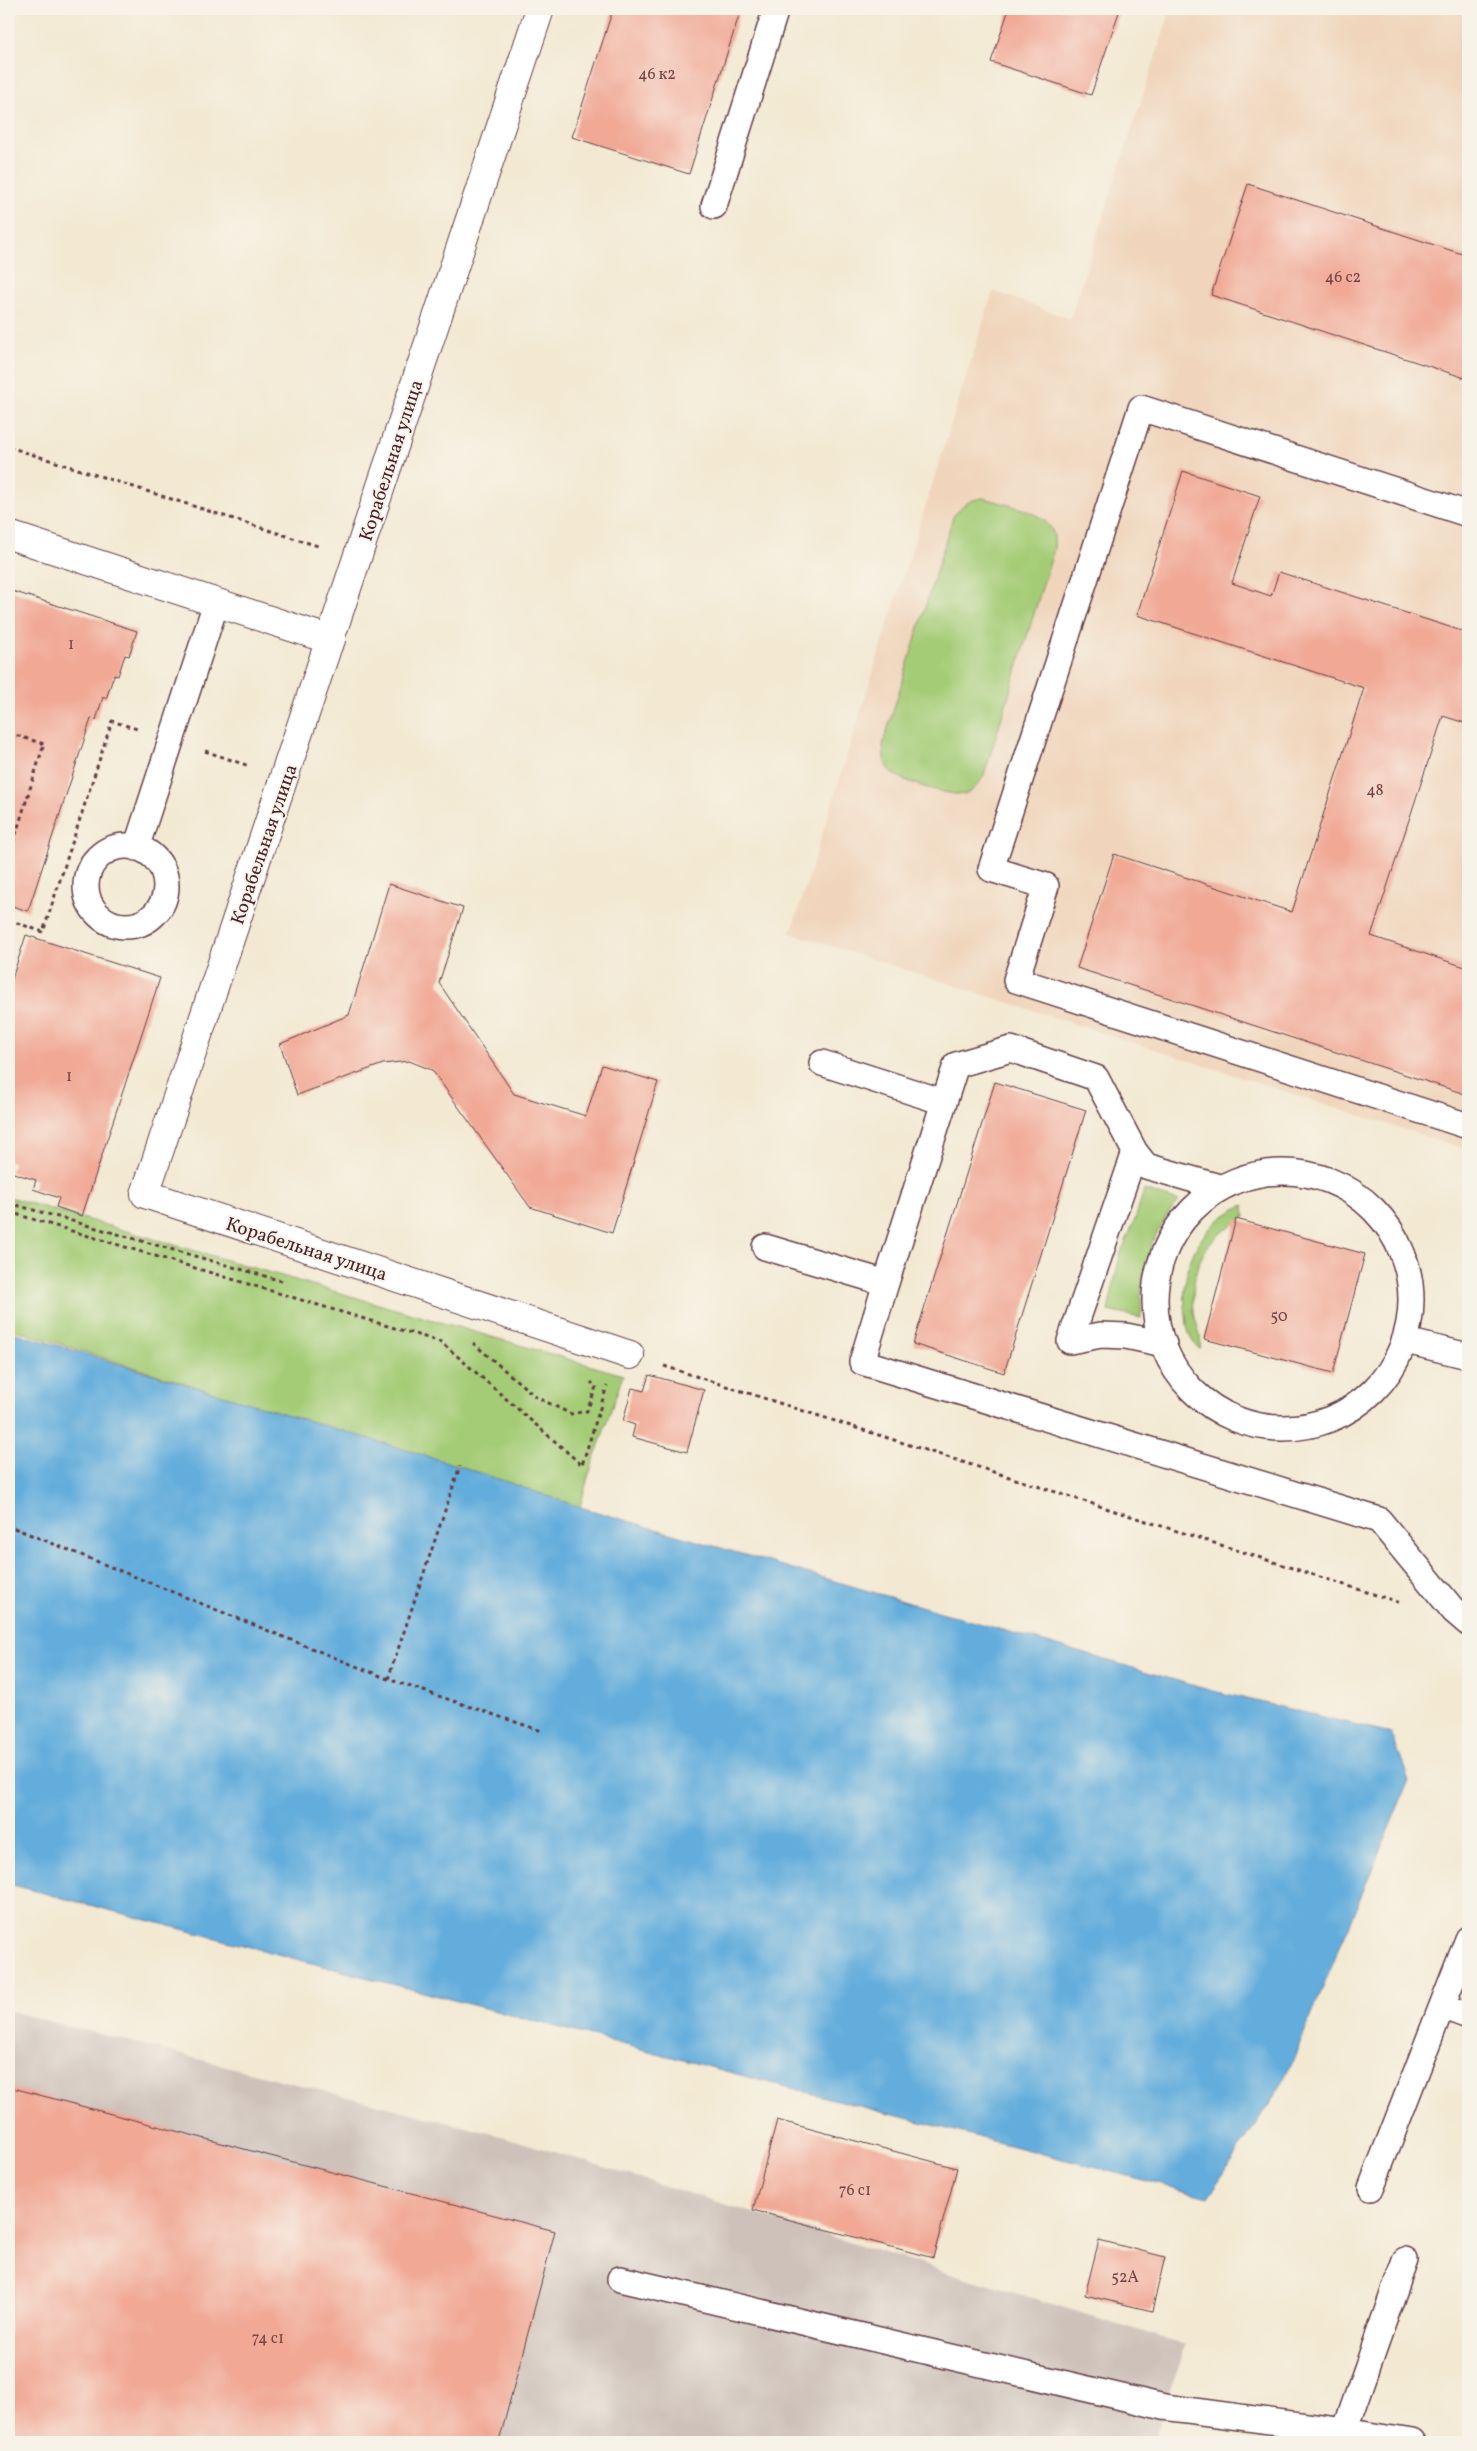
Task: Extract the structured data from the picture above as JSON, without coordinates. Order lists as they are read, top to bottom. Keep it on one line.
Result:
{"streets":{"street":["Корабельная улица"]},"house_numbers":["46 к2","46 с2","1","48","1","50","76 с1","52А","74 с1"]}
